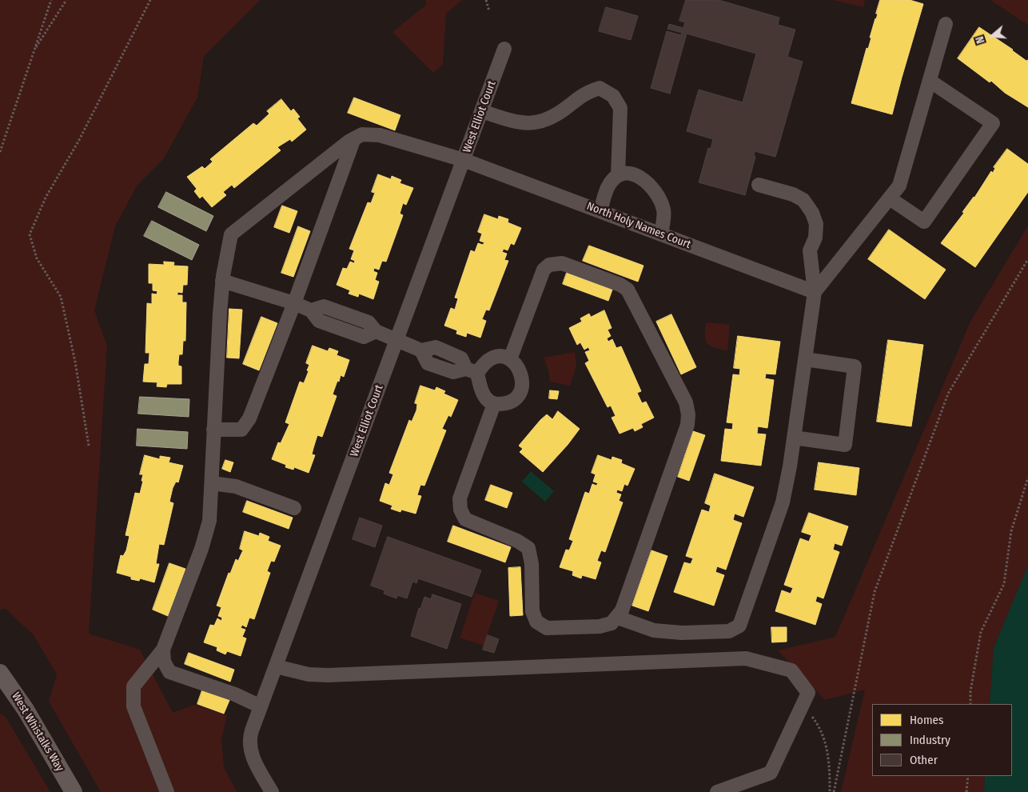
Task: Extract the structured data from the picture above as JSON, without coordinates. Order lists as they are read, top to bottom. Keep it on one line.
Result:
{"streets":{"main road":["West Whistalks Way"],"street":["West Elliot Court","North Holy Names Court"]},"crossings":[["West Elliot Court","North Holy Names Court"]],"legend":["Homes","Industry","Other"],"north":"left"}
